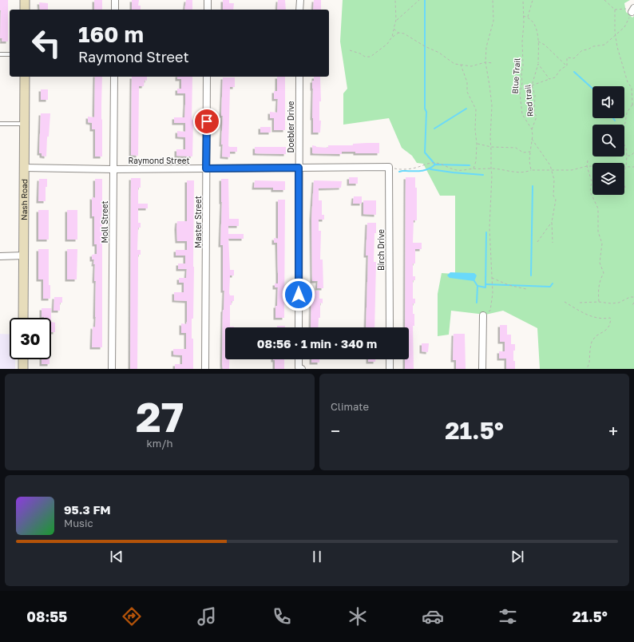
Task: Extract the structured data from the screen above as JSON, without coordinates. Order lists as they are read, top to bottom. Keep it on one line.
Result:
{"streets":{"main road":["Nash Road"],"street":["Doebler Drive","Raymond Street","Moll Street","Master Street","Birch Drive"],"path":["Blue Trail","Red trail"]},"crossings":[["Blue Trail","Red trail"],["Doebler Drive","Raymond Street"],["Raymond Street","Nash Road"],["Raymond Street","Moll Street"],["Raymond Street","Master Street"],["Raymond Street","Birch Drive"]],"page":{"turn":["160 m","Raymond Street"],"limit":"30","trip":"08:56 · 1 min · 340 m","tile":[["27","km/h"],"Climate"],"heat":["−","21.5°","+"],"song":["95.3 FM","Music"],"tabs":["08:55","21.5°"]}}
